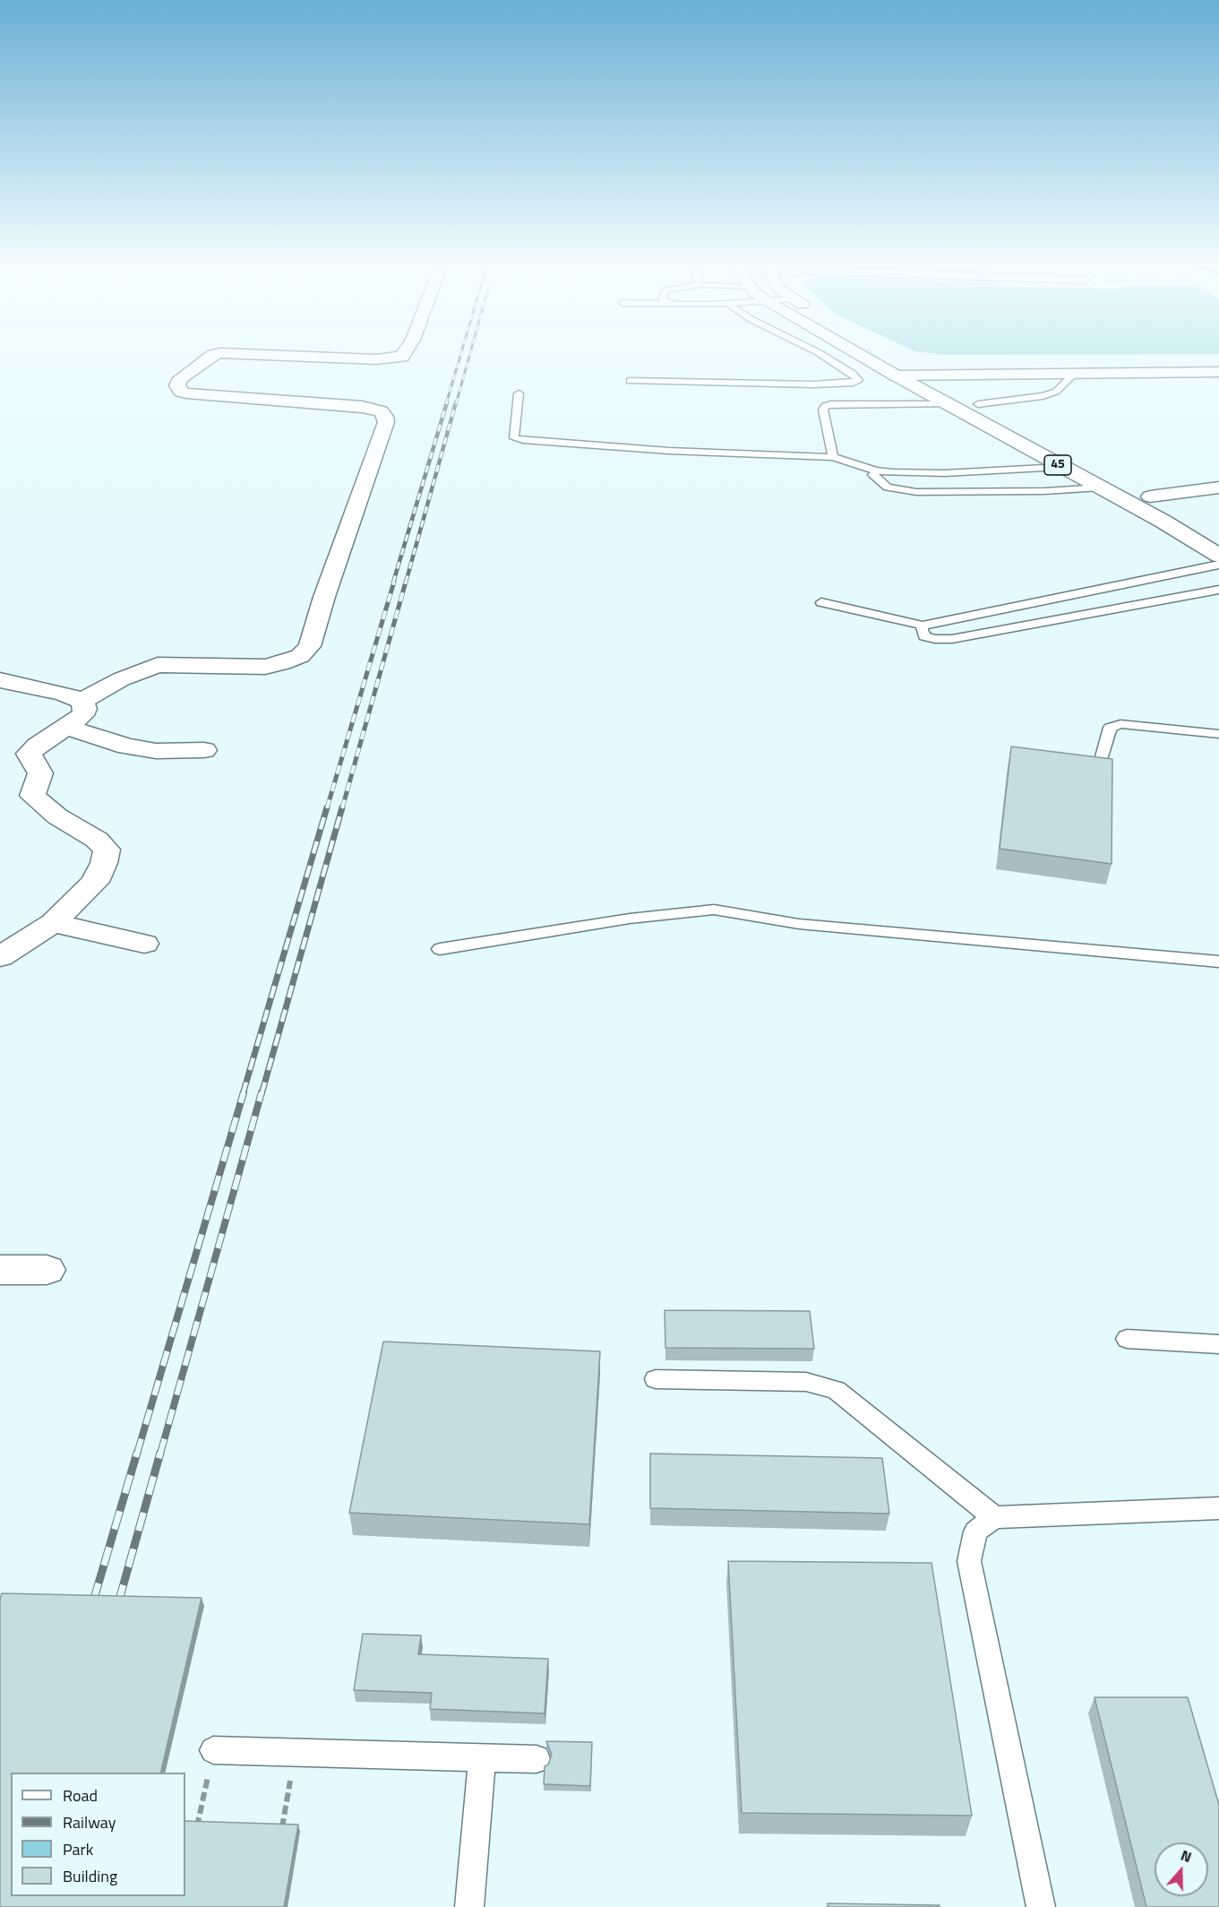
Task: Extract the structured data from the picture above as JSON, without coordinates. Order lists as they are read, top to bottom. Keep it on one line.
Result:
{"streets":{"main road":["45"]},"legend":["Road","Railway","Park","Building"],"north":"top"}
